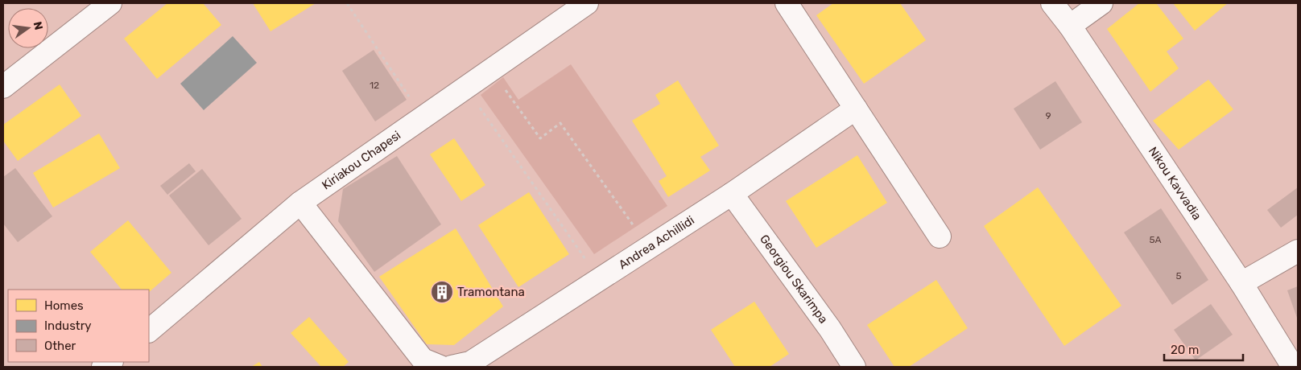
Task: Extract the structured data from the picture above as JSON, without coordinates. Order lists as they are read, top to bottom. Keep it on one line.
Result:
{"streets":{"street":["Kiriakou Chapesi","Nikou Kavvadia","Andrea Achillidi","Georgiou Skarimpa"]},"crossings":[["Andrea Achillidi","Georgiou Skarimpa"]],"places":{"building":["Tramontana"]},"house_numbers":["12","9","5A","5"],"legend":["Homes","Industry","Other"],"scale_bar":"20 m","north":"right"}
